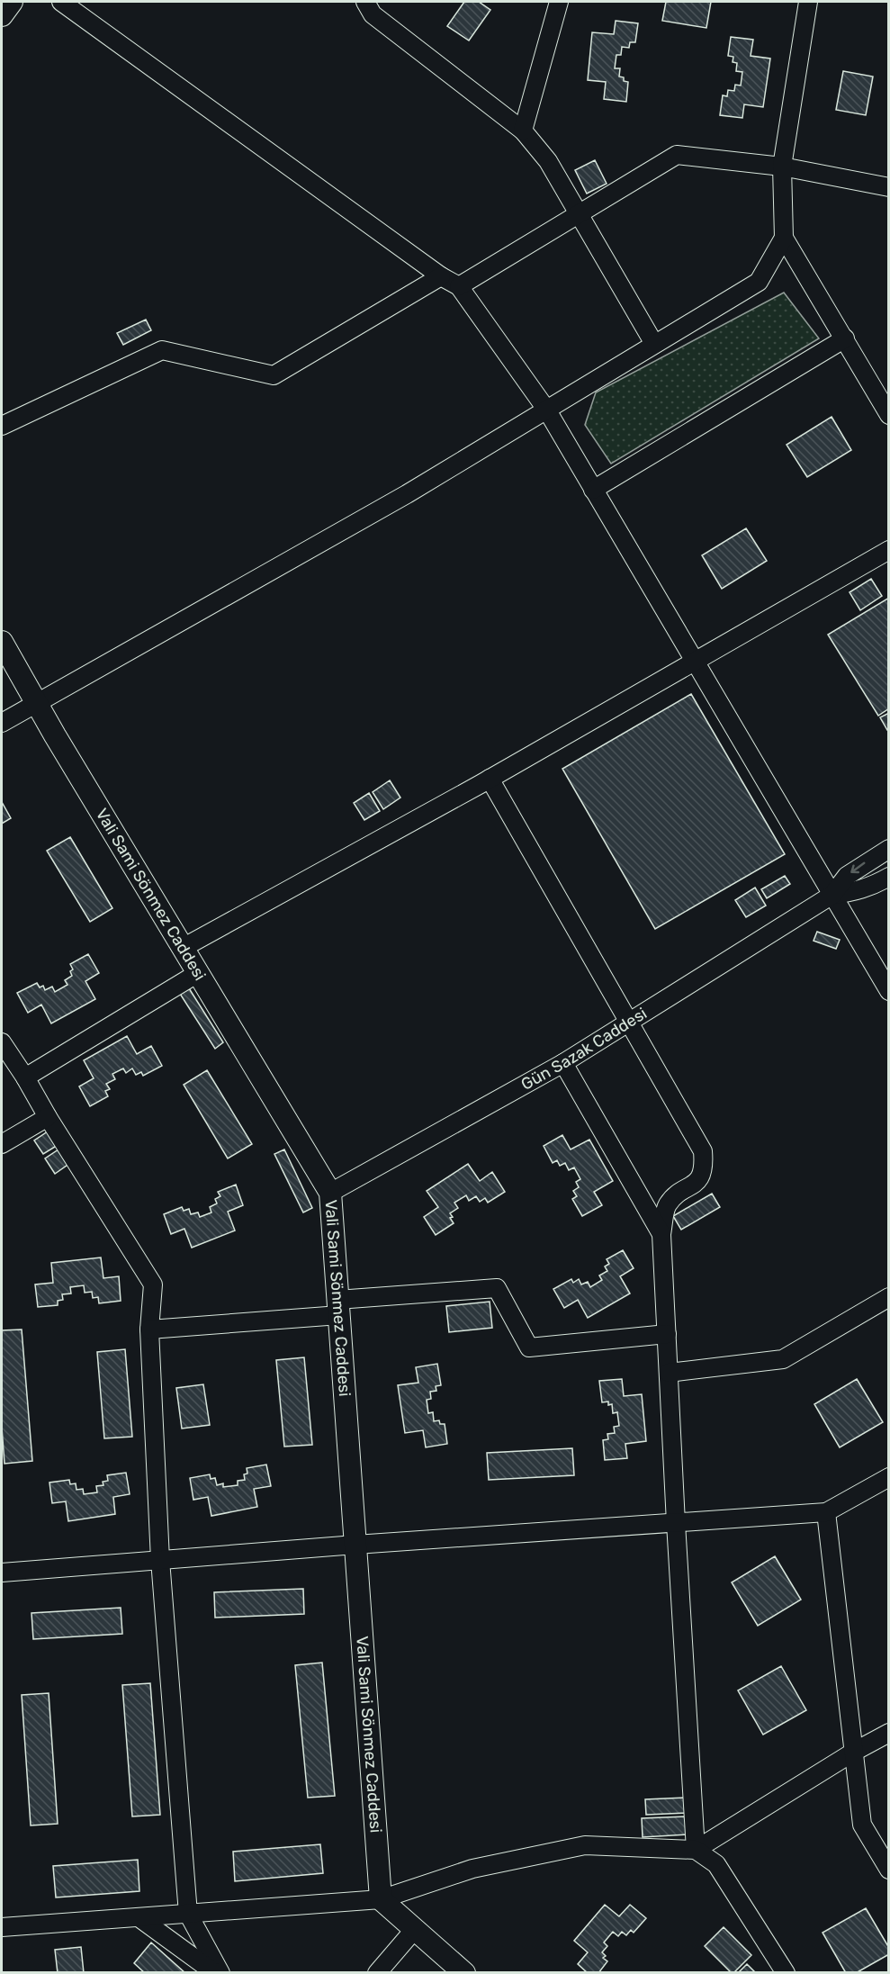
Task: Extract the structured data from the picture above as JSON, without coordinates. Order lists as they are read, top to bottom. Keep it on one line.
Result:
{"streets":{"main road":["Vali Sami Sönmez Caddesi"],"street":["Gün Sazak Caddesi"]},"crossings":[["Vali Sami Sönmez Caddesi","Gün Sazak Caddesi"]]}
